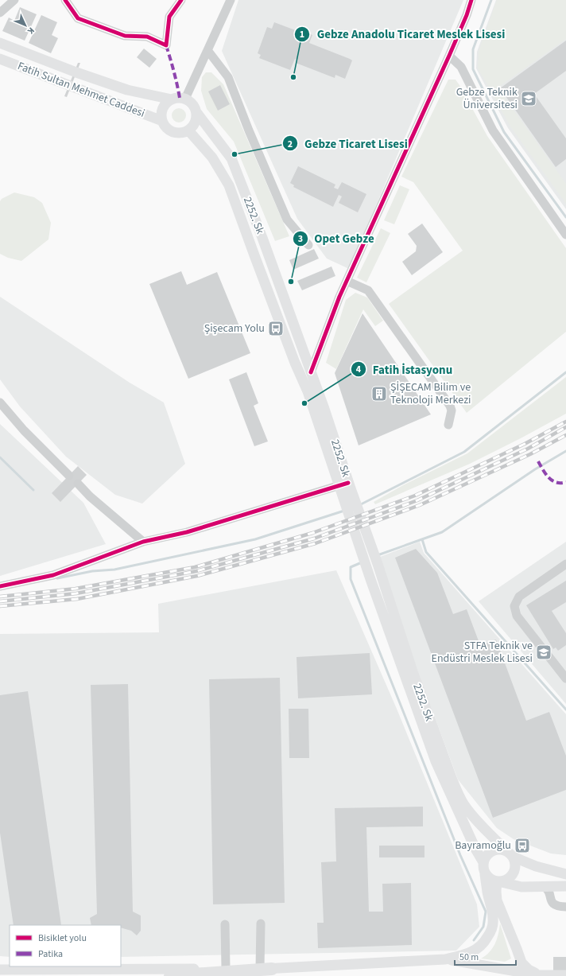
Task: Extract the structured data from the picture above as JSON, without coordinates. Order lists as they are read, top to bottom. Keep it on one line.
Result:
{"streets":{"main road":["Fatih Sultan Mehmet Caddesi","2252. Sk"]},"crossings":[["Fatih Sultan Mehmet Caddesi","2252. Sk"]],"places":{"other":["Gebze Anadolu Ticaret Meslek Lisesi","Gebze Ticaret Lisesi","Opet Gebze","Fatih İstasyonu"],"school or university":["Gebze Teknik Üniversitesi","STFA Teknik ve Endüstri Meslek Lisesi"],"bus stop":["Şişecam Yolu","Bayramoğlu"],"building":["ŞİŞECAM Bilim ve Teknoloji Merkezi"]},"legend":["Bisiklet yolu","Patika"],"scale_bar":"50 m","north":"bottom right"}
